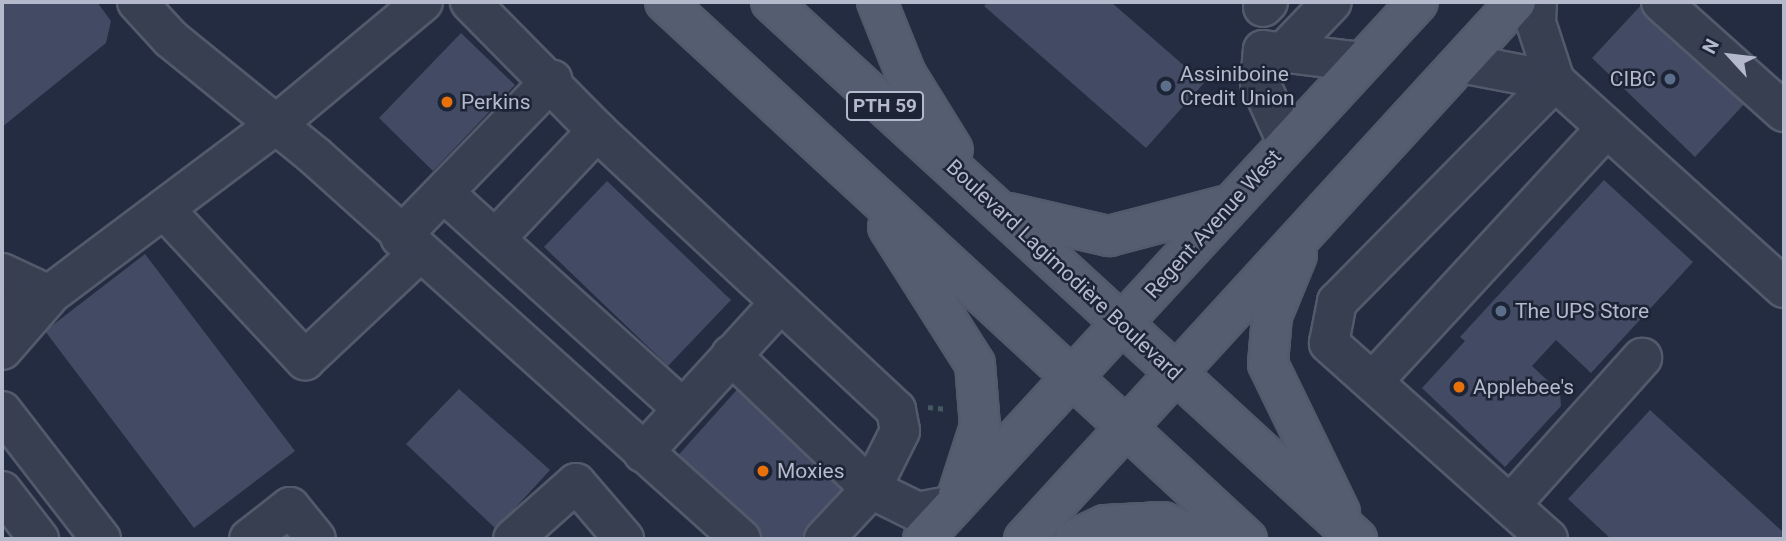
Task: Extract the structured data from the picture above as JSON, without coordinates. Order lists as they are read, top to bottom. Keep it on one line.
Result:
{"streets":{"main road":["PTH 59","Regent Avenue West","Boulevard Lagimodière Boulevard"]},"crossings":[["Regent Avenue West","Boulevard Lagimodière Boulevard"]],"places":["CIBC","Assiniboine Credit Union","Perkins","The UPS Store","Applebee's","Moxies"],"north":"top left"}
